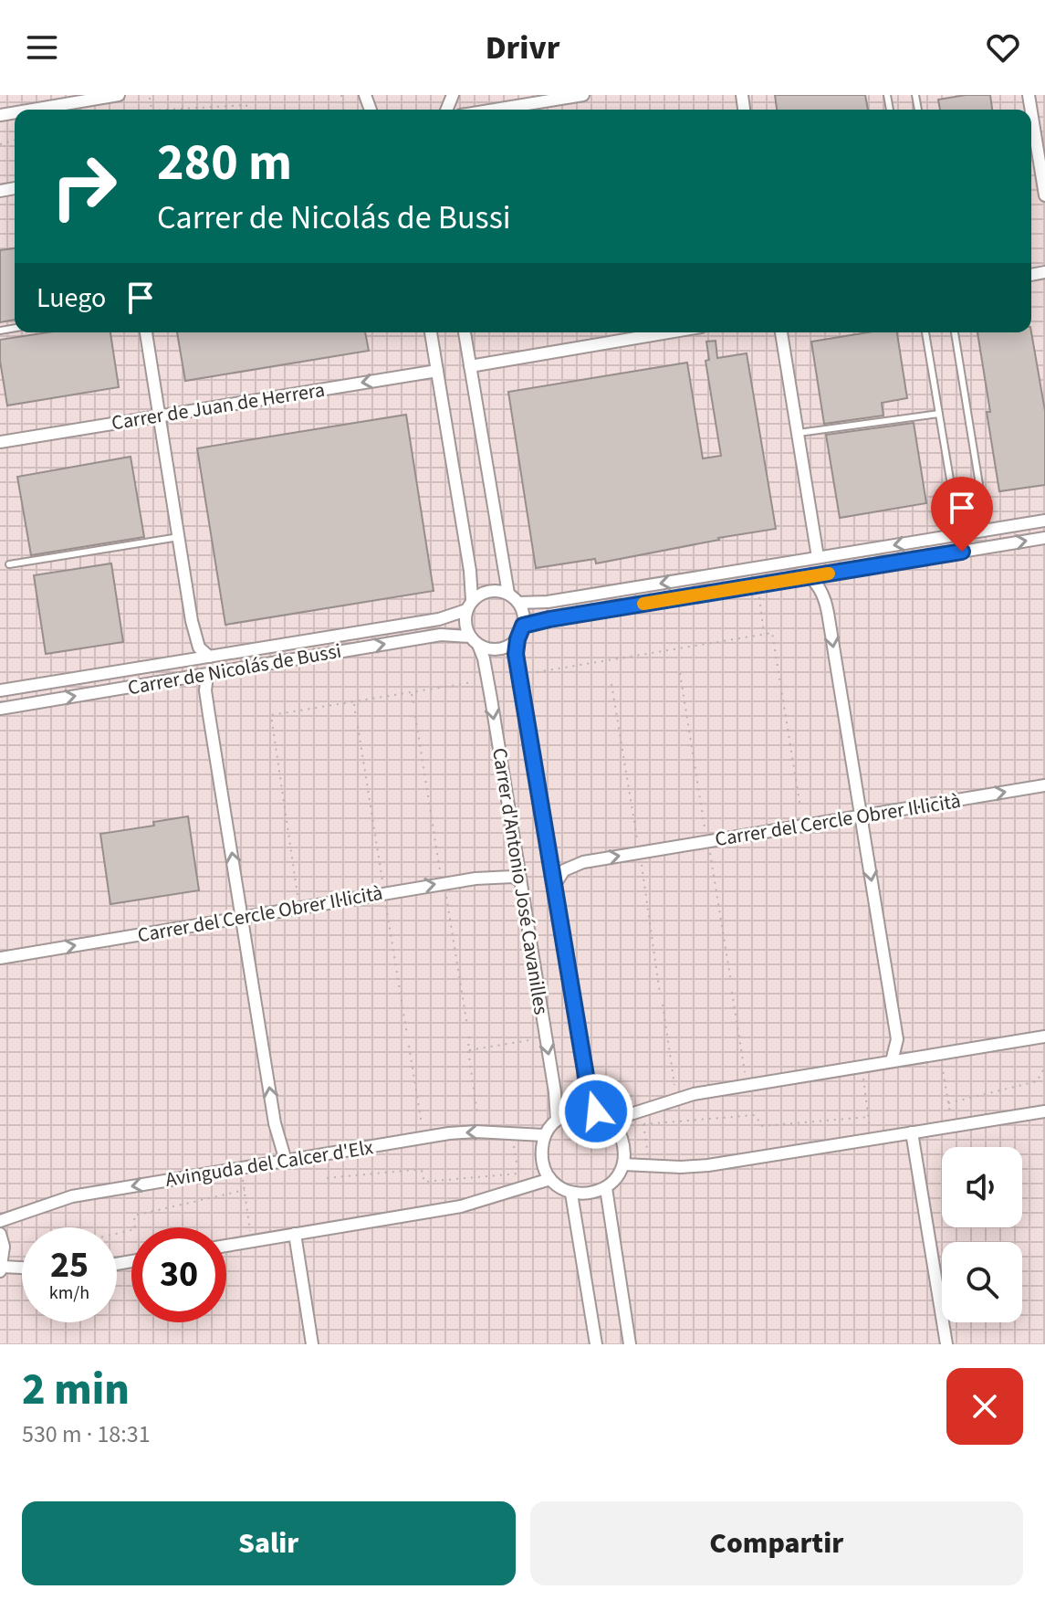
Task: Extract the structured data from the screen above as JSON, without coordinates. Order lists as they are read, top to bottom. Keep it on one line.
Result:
{"streets":{"street":["Carrer de Juan de Herrera","Carrer de Nicolás de Bussi","Carrer del Cercle Obrer Il·licità","Carrer d'Antonio José Cavanilles","Avinguda del Calcer d'Elx"]},"crossings":[["Carrer de Nicolás de Bussi","Carrer d'Antonio José Cavanilles"],["Carrer del Cercle Obrer Il·licità","Carrer d'Antonio José Cavanilles"],["Carrer d'Antonio José Cavanilles","Avinguda del Calcer d'Elx"]],"one_way":["Carrer de Juan de Herrera","Carrer del Cercle Obrer Il·licità"],"page":{"header":"Drivr","turn":["280 m","Carrer de Nicolás de Bussi"],"then":"Luego","speed":"25 km/h","limit":"30","heading":["2 min","530 m · 18:31"],"buttons":["Salir","Compartir"]}}
